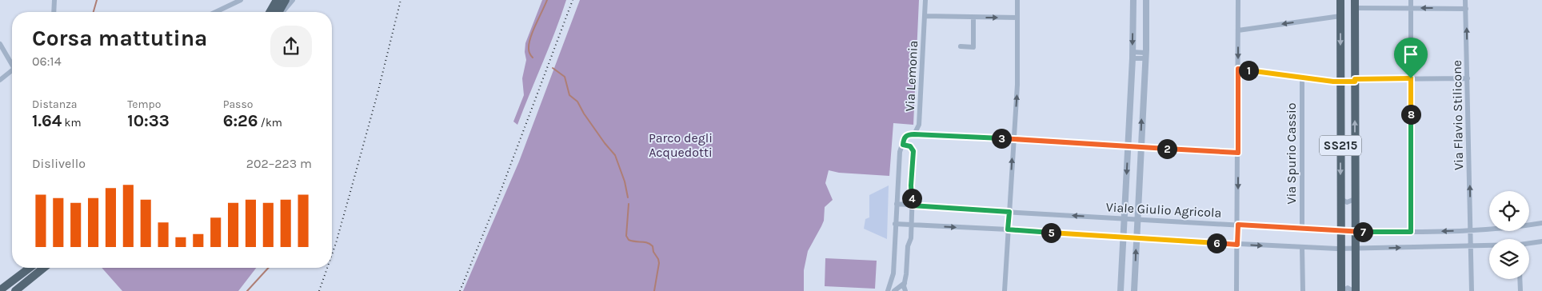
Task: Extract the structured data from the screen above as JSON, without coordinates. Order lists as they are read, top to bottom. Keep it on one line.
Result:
{"streets":{"main road":["SS215"],"street":["Via Lemonia","Via Flavio Stilicone","Via Spurio Cassio","Viale Giulio Agricola"]},"crossings":[["Via Flavio Stilicone","Viale Giulio Agricola"],["SS215","Viale Giulio Agricola"],["Via Spurio Cassio","Viale Giulio Agricola"]],"one_way":["Via Flavio Stilicone"],"parks":["Parco degli Acquedotti"],"page":{"heading":["Corsa mattutina","06:14"],"pins":["1","8","3","2","4","7","5","6"],"stats":[["Distanza","1.64 km"],["Tempo","10:33"],["Passo","6:26 /km"]],"chart":["Dislivello","202–223 m"]}}
